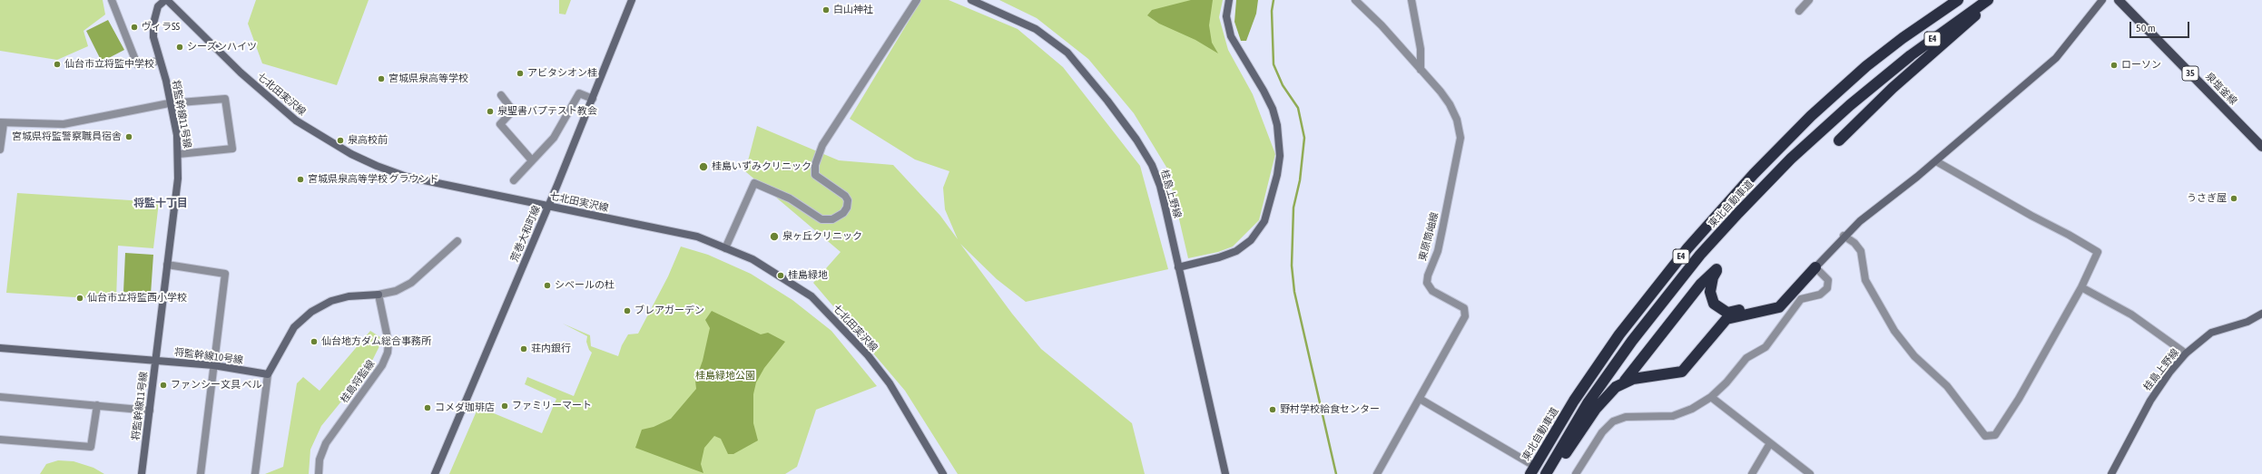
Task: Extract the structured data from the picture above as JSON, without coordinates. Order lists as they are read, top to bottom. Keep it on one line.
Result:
{"streets":{"highway":["E4","東北自動車道"],"main road":["35","泉塩釜線"],"street":["七北田実沢線","将監幹線11号線","桂島上野線","荒巻大和町線","東原筒岫線","将監幹線10号線","桂島将監線"]},"crossings":[["七北田実沢線","将監幹線11号線"],["七北田実沢線","荒巻大和町線"],["将監幹線11号線","将監幹線10号線"]],"districts":["将監十丁目"],"parks":["桂島緑地公園"],"places":["白山神社","ヴィラSS","シーズンハイツ","仙台市立将監中学校","ローソン","アビタシオン桂","宮城県泉高等学校","泉聖書バプテスト教会","宮城県将監警察職員宿舎","泉高校前","桂島いずみクリニック","宮城県泉高等学校 グラウンド","うさぎ屋","泉ヶ丘クリニック","桂島緑地","シベールの杜","仙台市立将監西小学校","ブレアガーデン","仙台地方ダム総合事務所","荘内銀行","ファンシー文具 ベル","ファミリーマート","コメダ珈琲店","野村学校給食センター"],"scale_bar":"50 m"}
